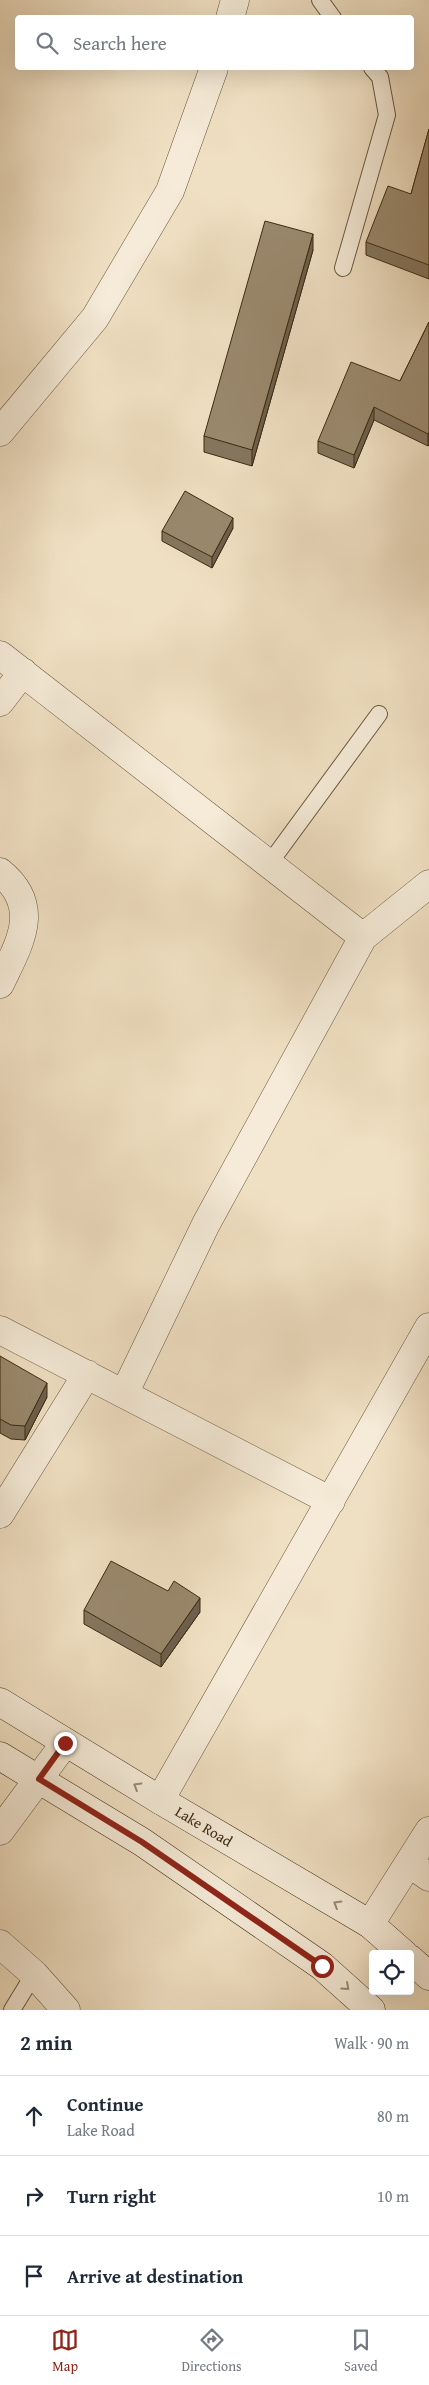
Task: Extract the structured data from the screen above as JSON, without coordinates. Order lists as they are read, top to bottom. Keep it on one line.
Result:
{"streets":{"street":["Lake Road"]},"page":{"search":"Search here","heading":["2 min","Walk · 90 m"],"list":[["Continue","Lake Road","80 m"],["Turn right","10 m"],"Arrive at destination"],"nav":["Map","Directions","Saved"]}}
